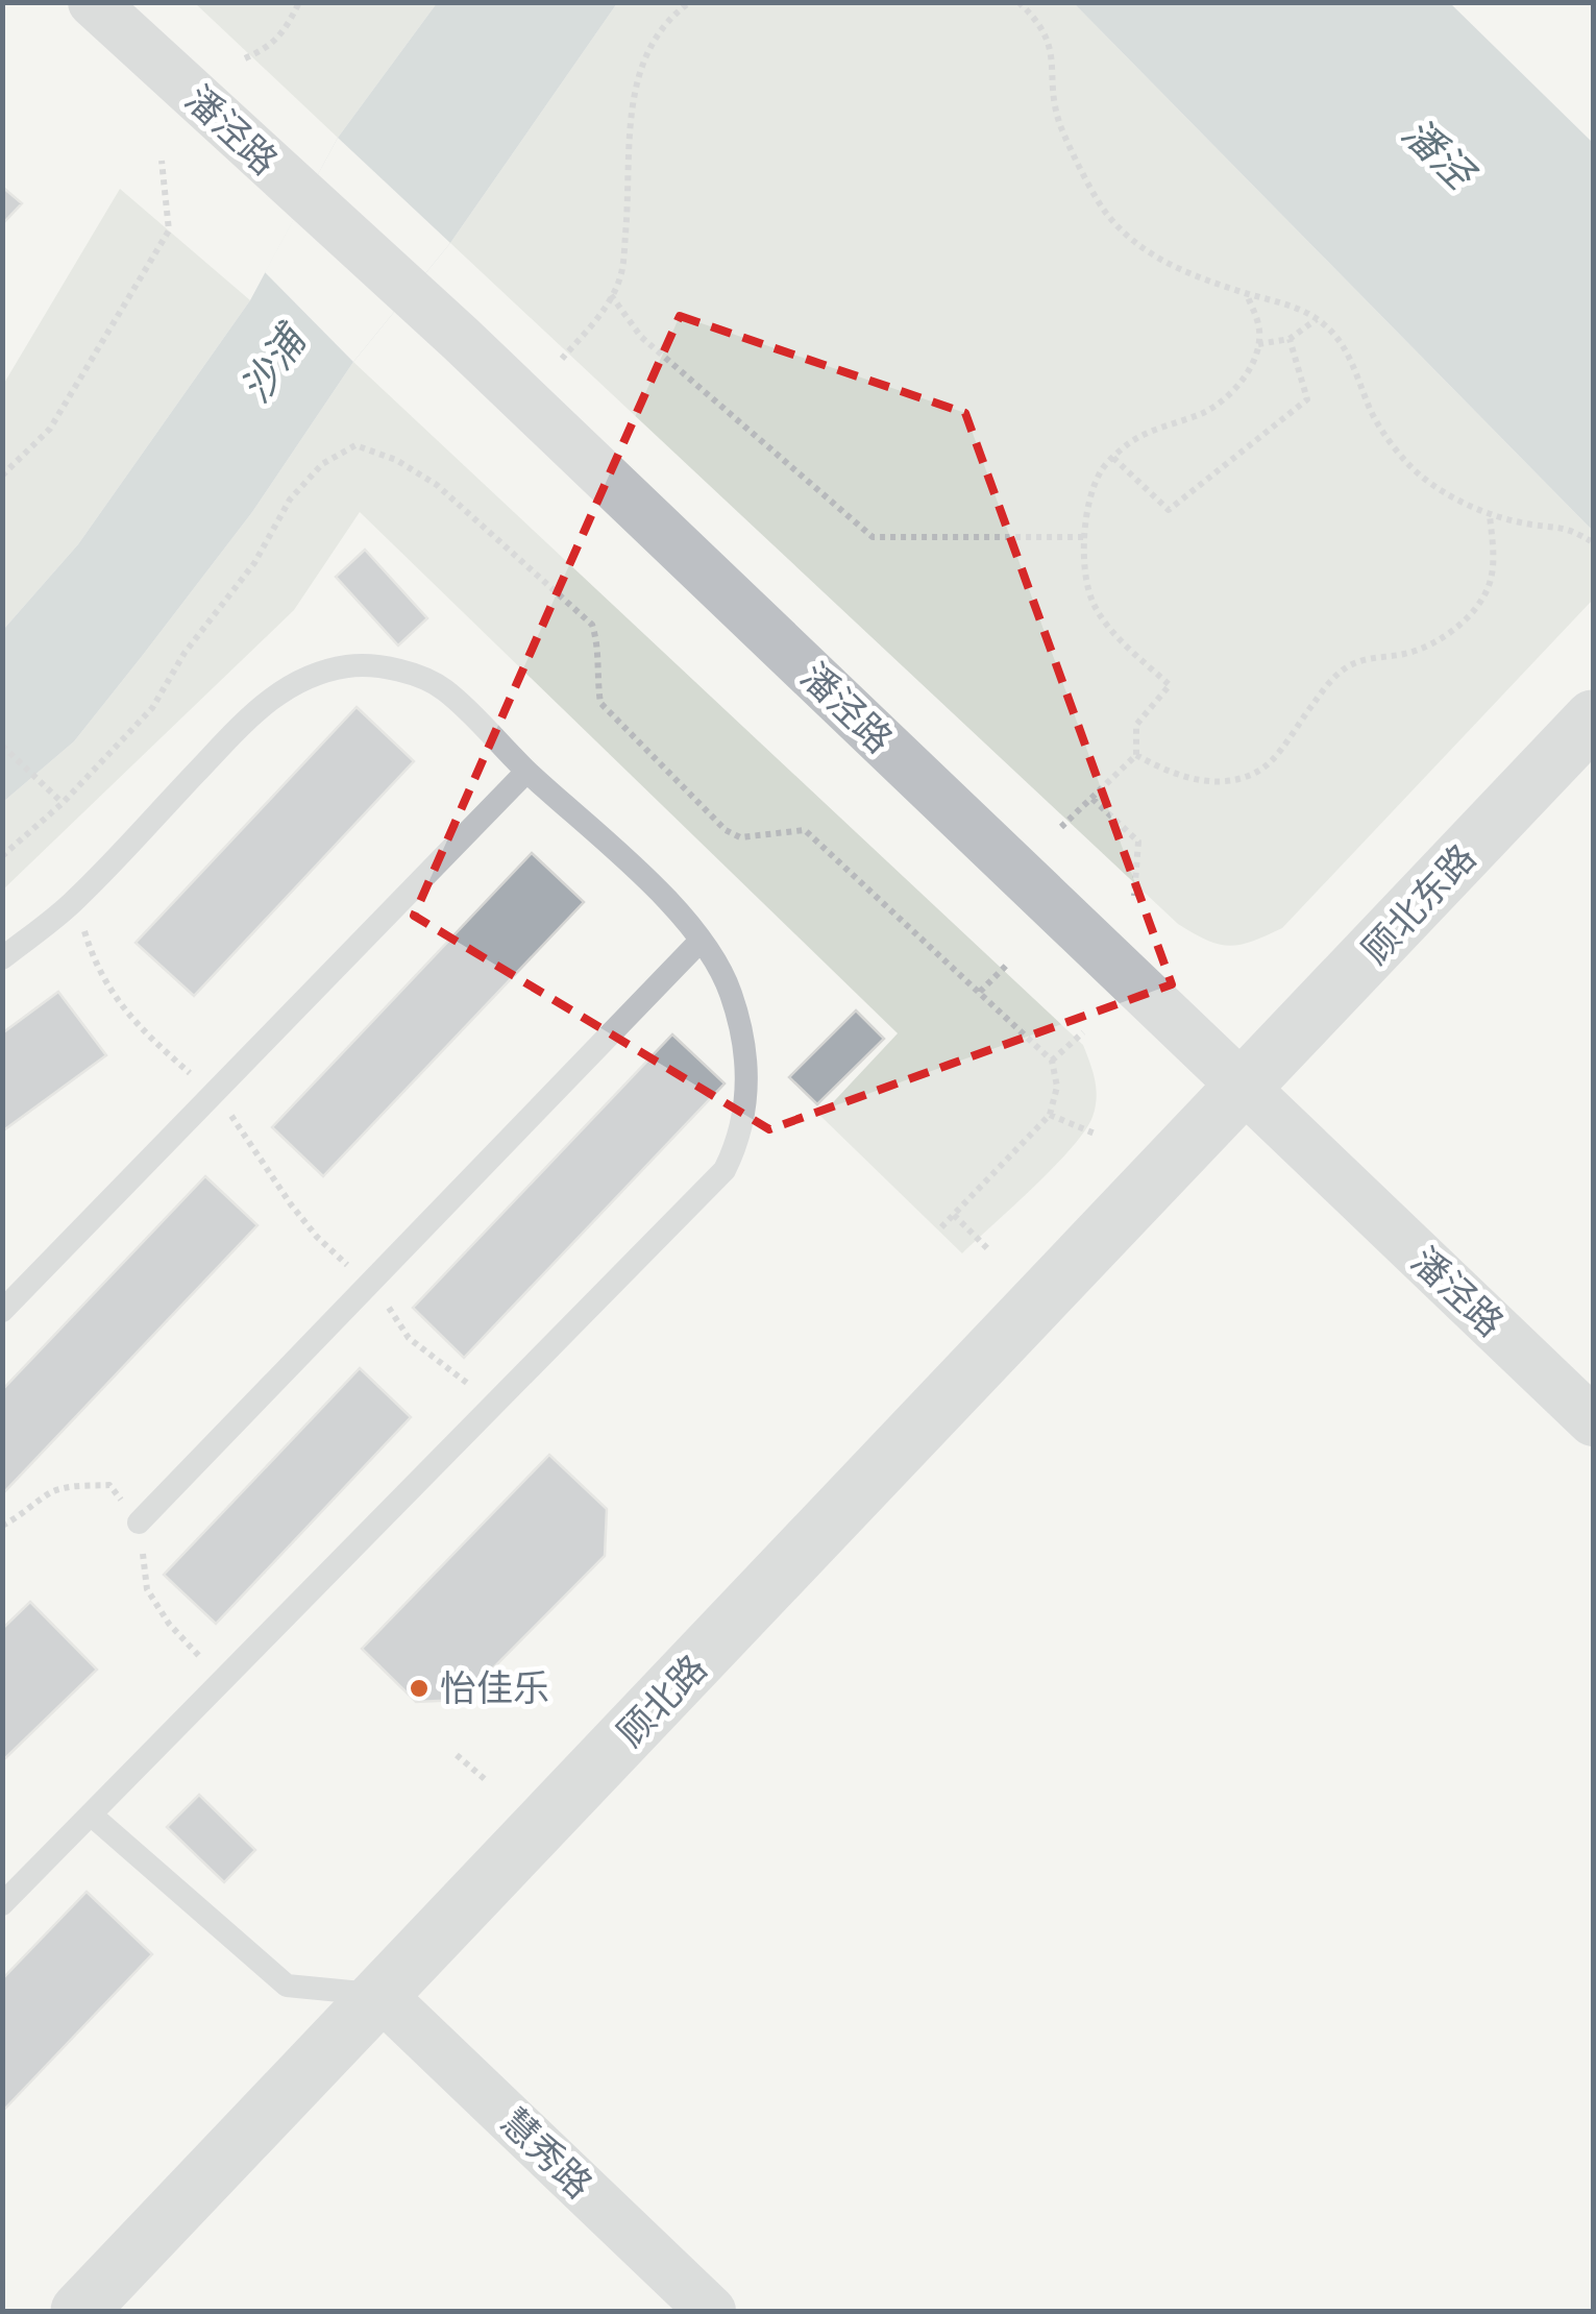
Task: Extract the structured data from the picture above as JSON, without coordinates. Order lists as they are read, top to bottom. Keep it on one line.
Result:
{"streets":{"street":["潘泾路","顾北东路","顾北路","慧秀路"]},"crossings":[["潘泾路","顾北东路"],["潘泾路","顾北路"],["顾北东路","顾北路"],["顾北路","慧秀路"]],"water":["潘泾","沙浦"],"places":["怡佳乐"]}
